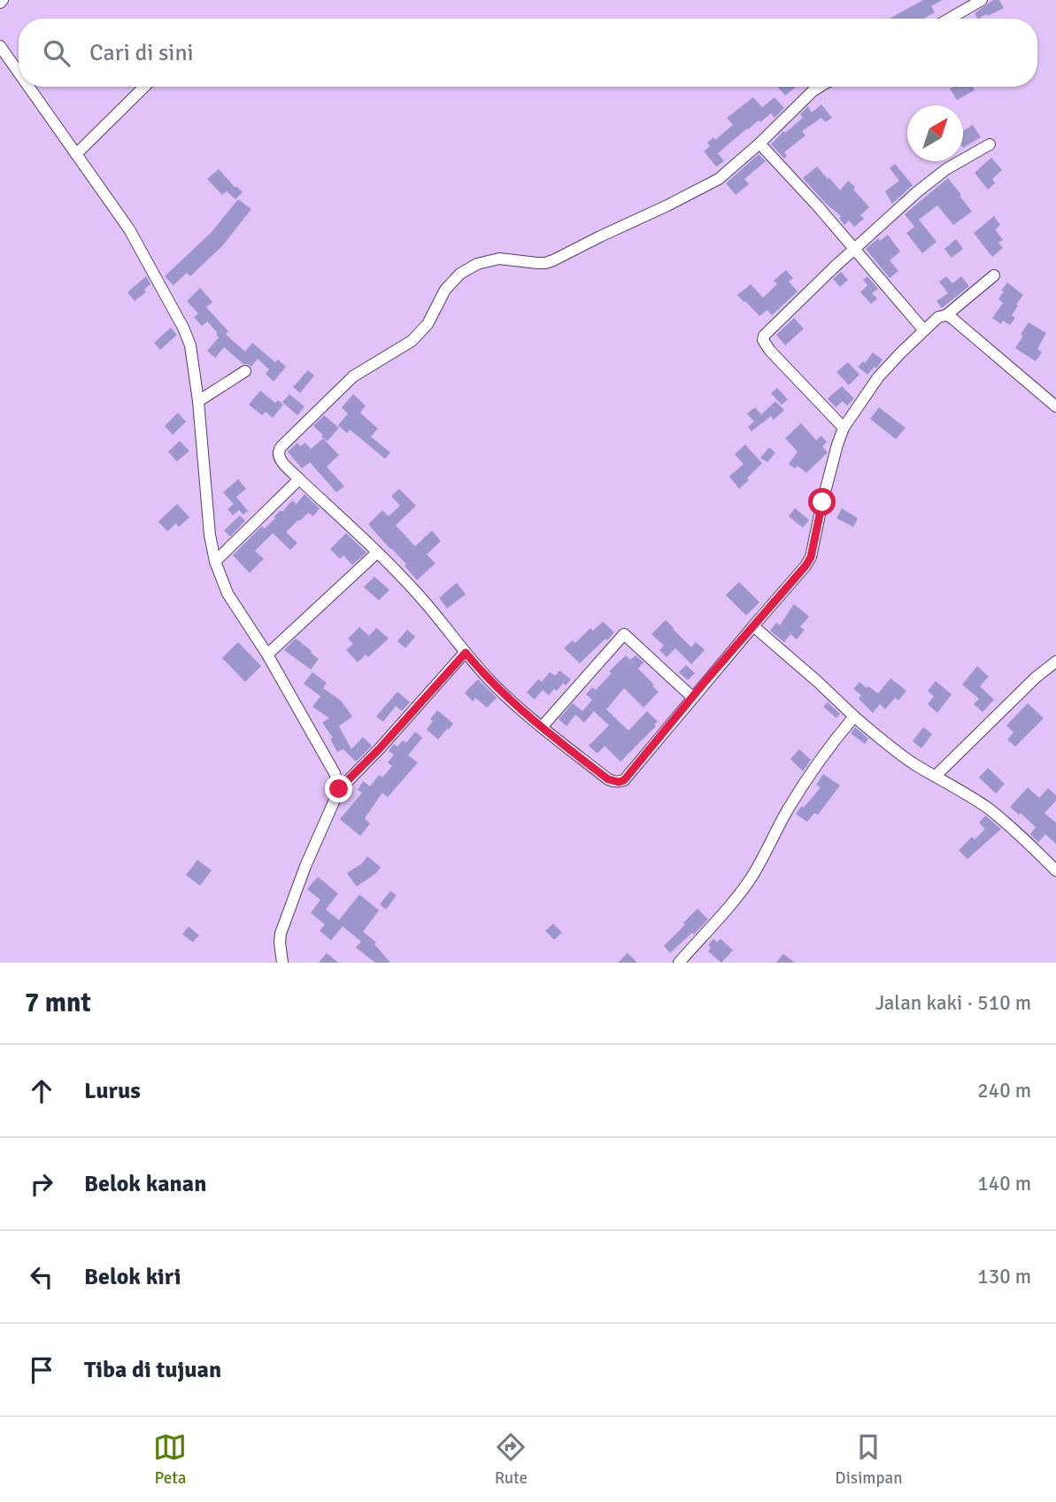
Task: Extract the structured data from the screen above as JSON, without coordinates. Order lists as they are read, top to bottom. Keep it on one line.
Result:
{"north":"top right","page":{"search":"Cari di sini","heading":["7 mnt","Jalan kaki · 510 m"],"list":[["Lurus","240 m"],["Belok kanan","140 m"],["Belok kiri","130 m"],"Tiba di tujuan"],"nav":["Peta","Rute","Disimpan"]}}
